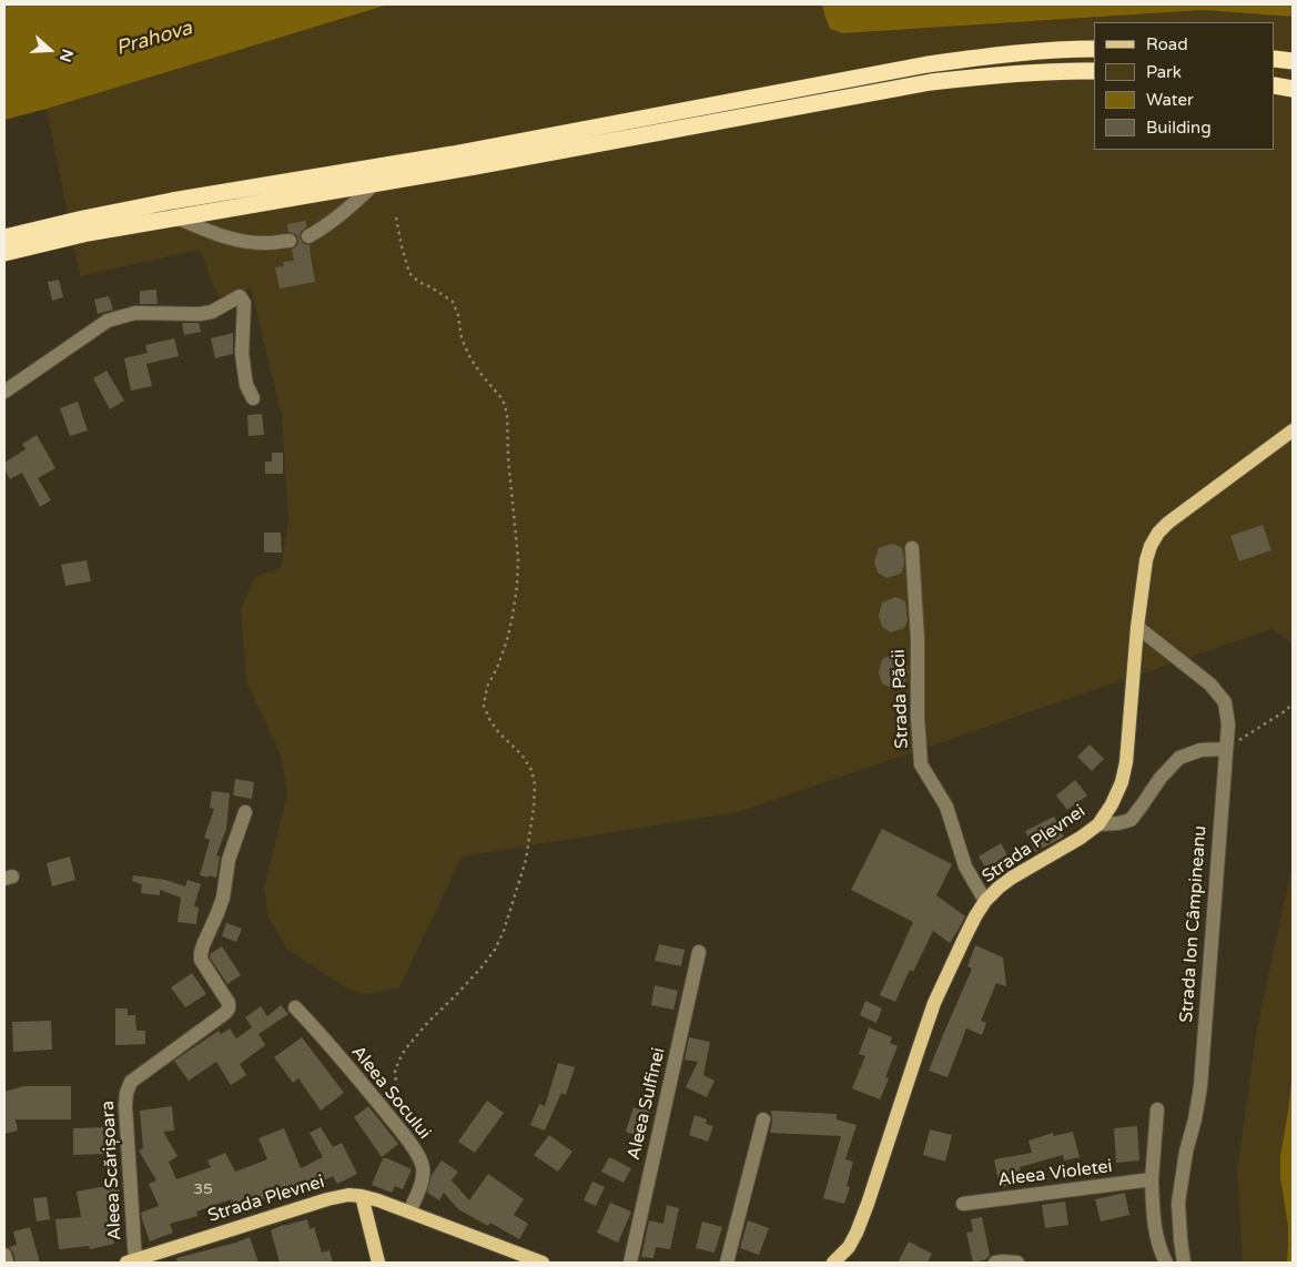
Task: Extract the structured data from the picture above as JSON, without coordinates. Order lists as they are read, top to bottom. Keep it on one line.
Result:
{"streets":{"main road":["Strada Plevnei"],"street":["Strada Păcii","Strada Ion Câmpineanu","Aleea Socului","Aleea Sulfinei","Aleea Scărișoara","Aleea Violetei"]},"crossings":[["Strada Păcii","Strada Plevnei"],["Strada Plevnei","Strada Ion Câmpineanu"],["Strada Plevnei","Aleea Socului"],["Strada Plevnei","Aleea Scărișoara"]],"water":["Prahova"],"house_numbers":["35"],"legend":["Road","Park","Water","Building"],"north":"right"}
